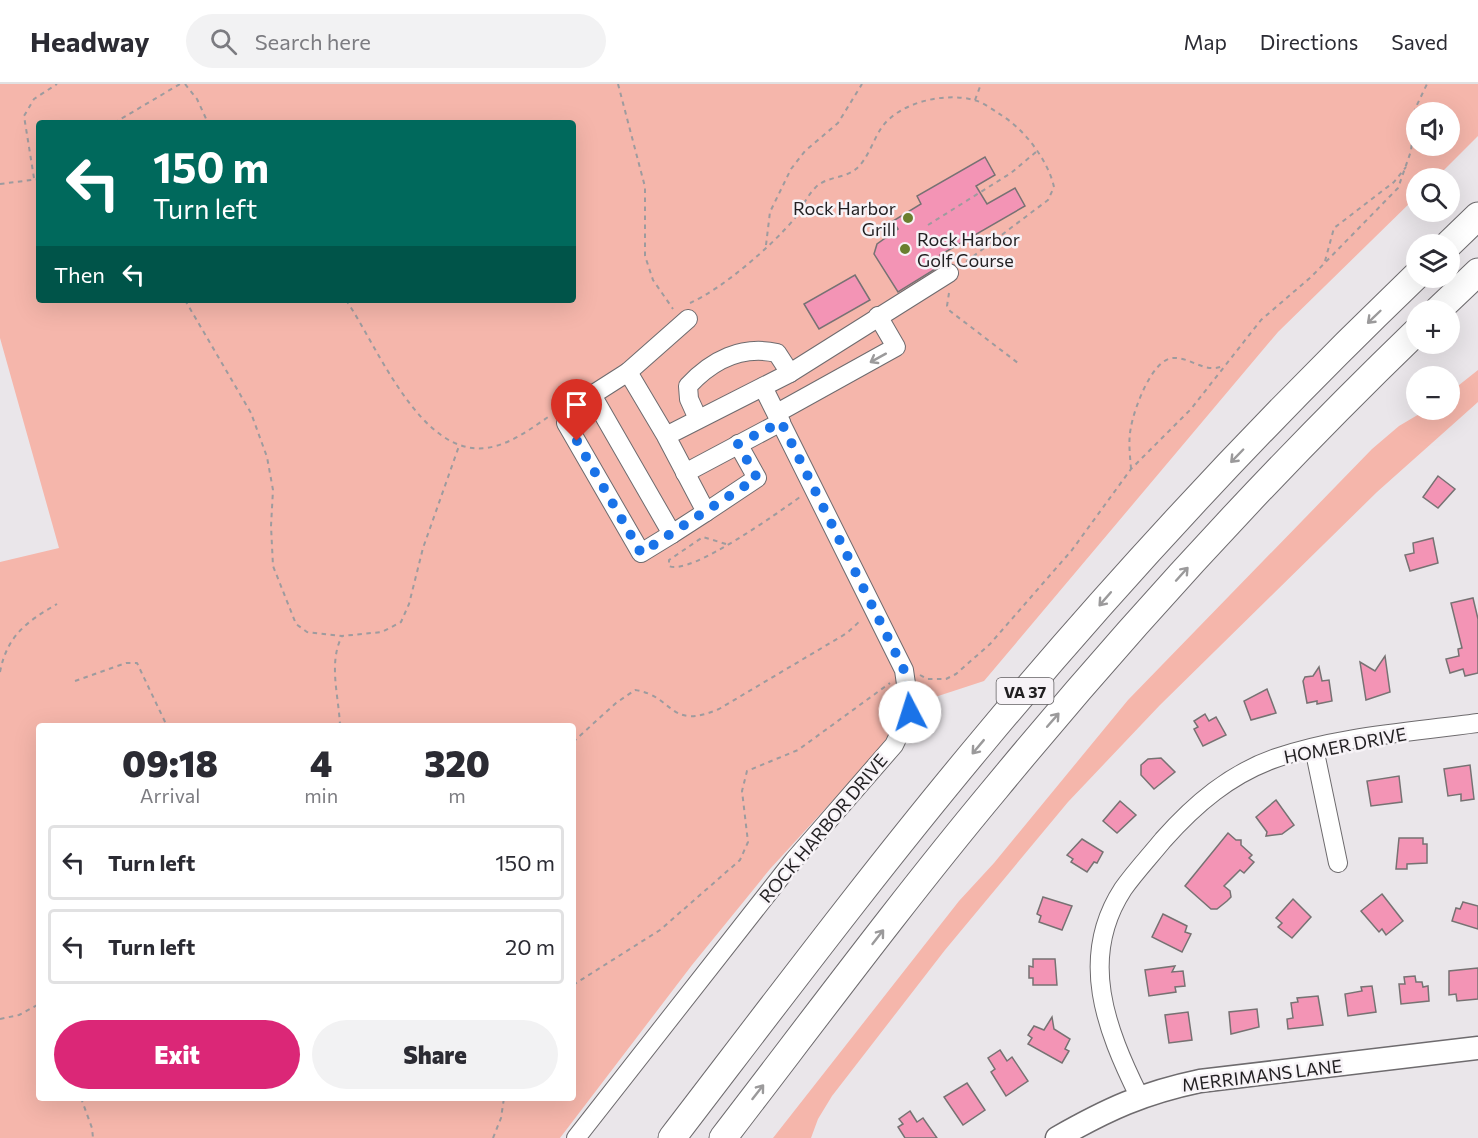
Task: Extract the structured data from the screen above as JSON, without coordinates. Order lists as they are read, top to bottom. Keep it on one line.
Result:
{"streets":{"highway":["VA 37"],"main road":["MERRIMANS LANE"],"street":["HOMER DRIVE","ROCK HARBOR DRIVE"]},"crossings":[["HOMER DRIVE","MERRIMANS LANE"]],"places":["Rock Harbor Grill","Rock Harbor Golf Course"],"page":{"header":"Headway","search":"Search here","nav":["Map","Directions","Saved"],"map_buttons":["+","−"],"turn":["150 m","Turn left"],"then":"Then","eta":["09:18","Arrival","4","min","320","m"],"list":[{"name":"Turn left","value":"150 m"},{"name":"Turn left","value":"20 m"}],"buttons":["Exit","Share"]}}
